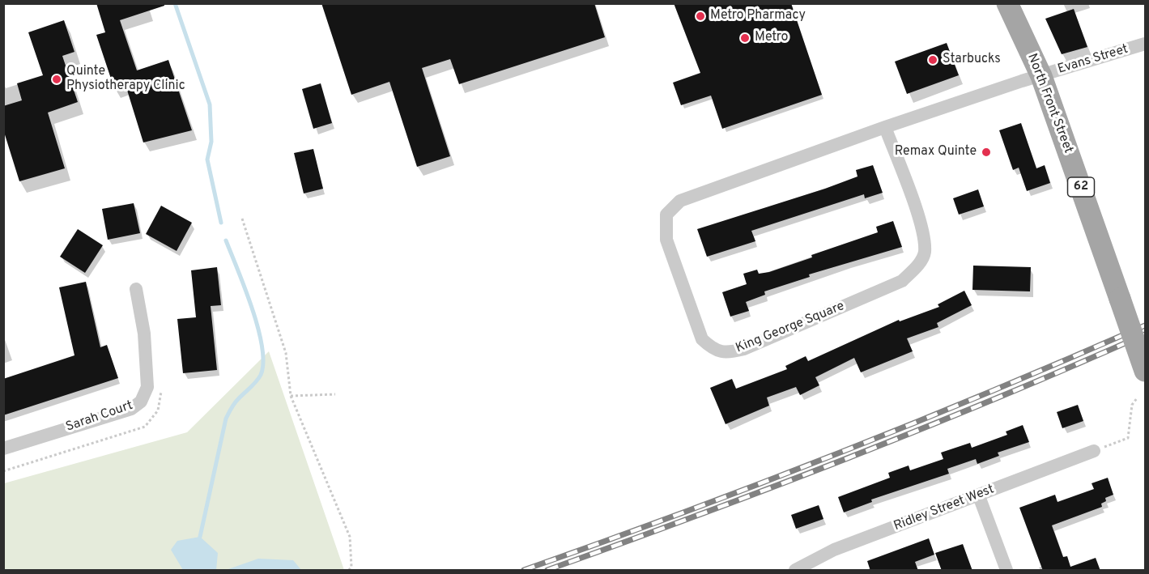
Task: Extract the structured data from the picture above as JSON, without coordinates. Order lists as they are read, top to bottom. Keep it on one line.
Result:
{"streets":{"main road":["North Front Street","62"],"street":["Evans Street","King George Square","Sarah Court","Ridley Street West"]},"crossings":[["Evans Street","North Front Street"],["Evans Street","King George Square"],["North Front Street","King George Square"]],"places":["Metro Pharmacy","Metro","Starbucks","Quinte Physiotherapy Clinic","Remax Quinte"]}
